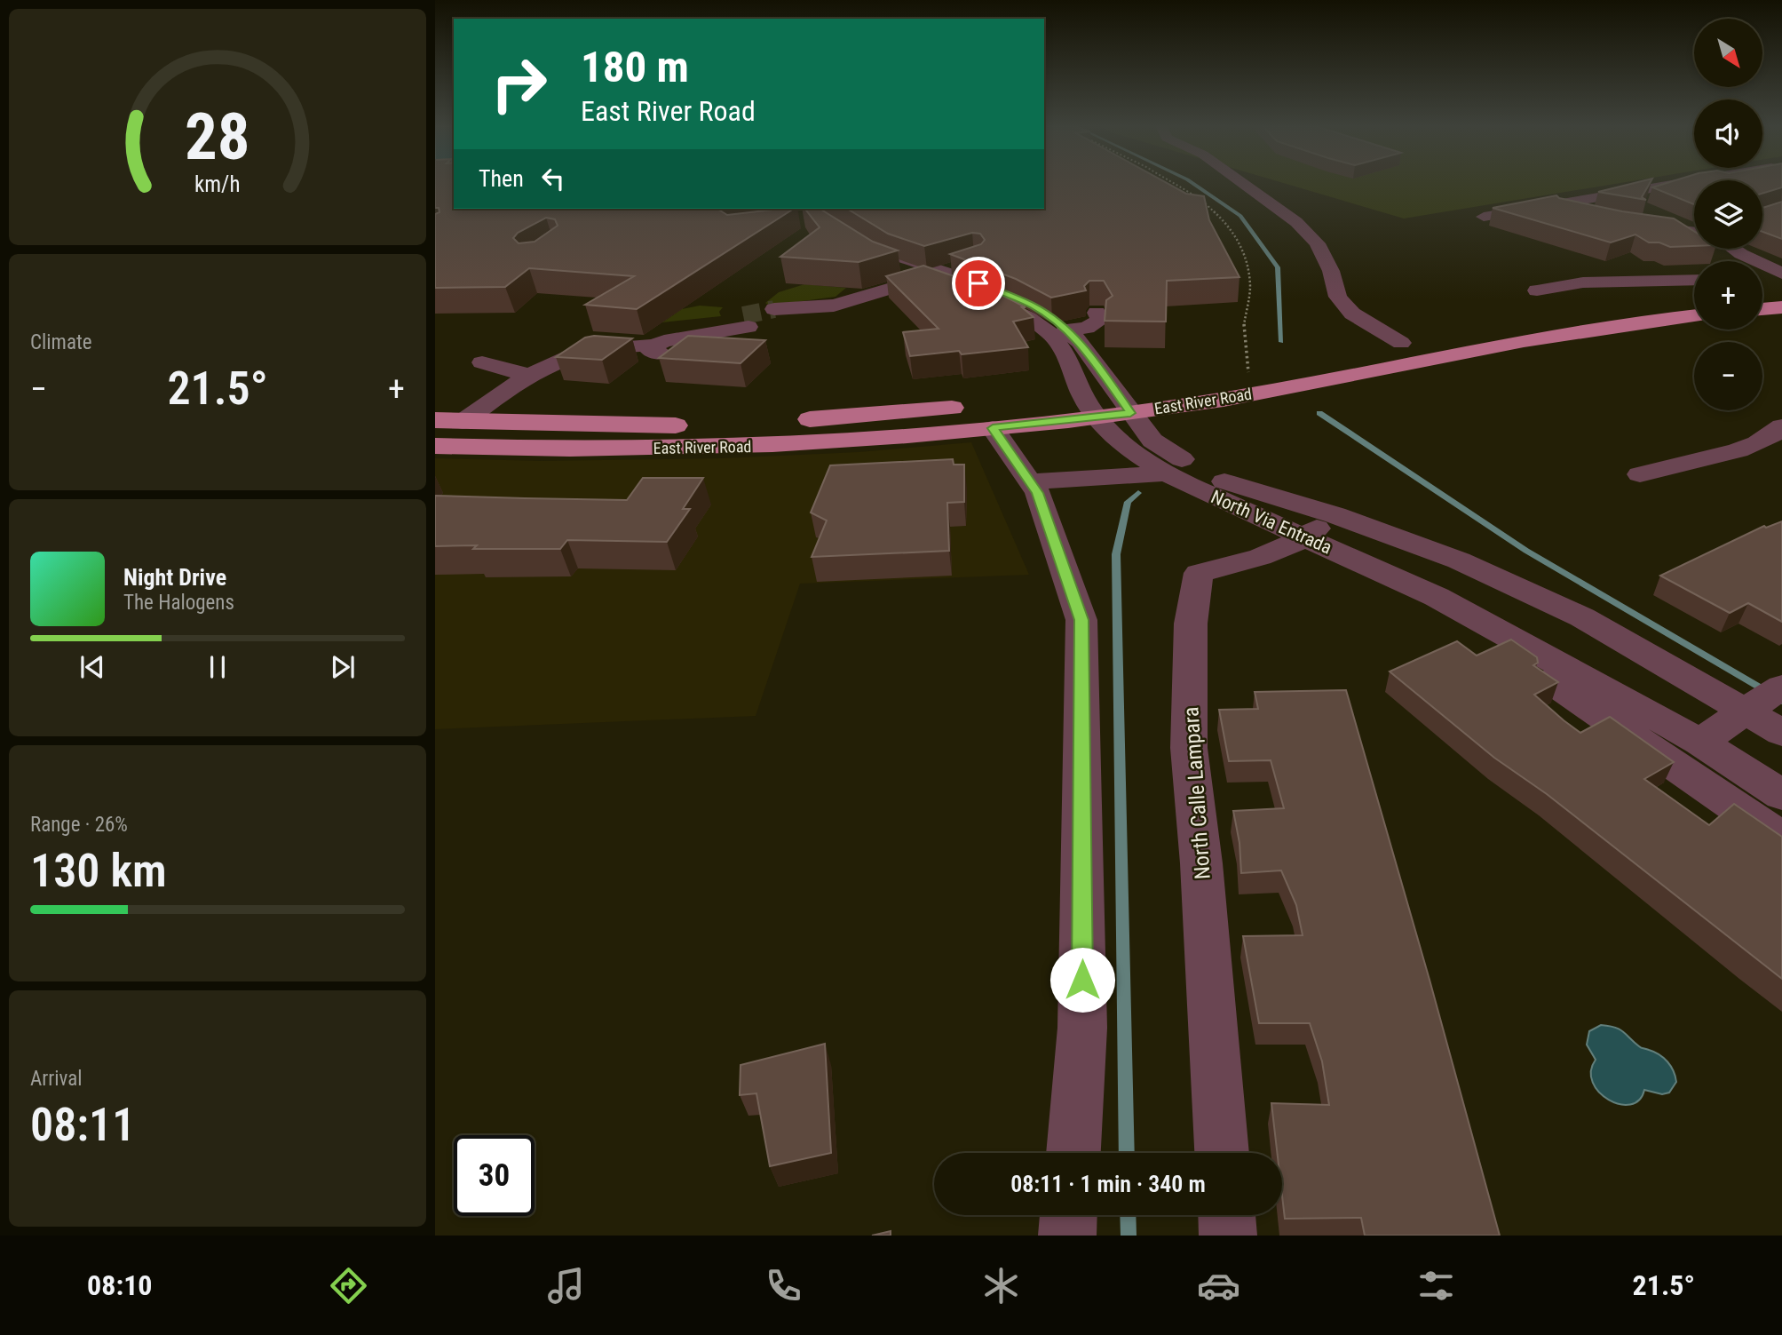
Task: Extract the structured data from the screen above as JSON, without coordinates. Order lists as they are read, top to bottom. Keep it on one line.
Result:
{"streets":{"main road":["East River Road"],"street":["North Via Entrada","North Calle Lampara"]},"crossings":[["East River Road","North Via Entrada"],["North Via Entrada","North Calle Lampara"]],"north":"bottom right","page":{"map_buttons":["+","−"],"turn":["180 m","East River Road"],"then":"Then","tile":["Climate",["Range · 26%","130 km"],["Arrival","08:11"]],"heat":["−","21.5°","+"],"song":["Night Drive","The Halogens"],"limit":"30","trip":"08:11 · 1 min · 340 m","tabs":["08:10","21.5°"],"gauge":["28","km/h"]}}
